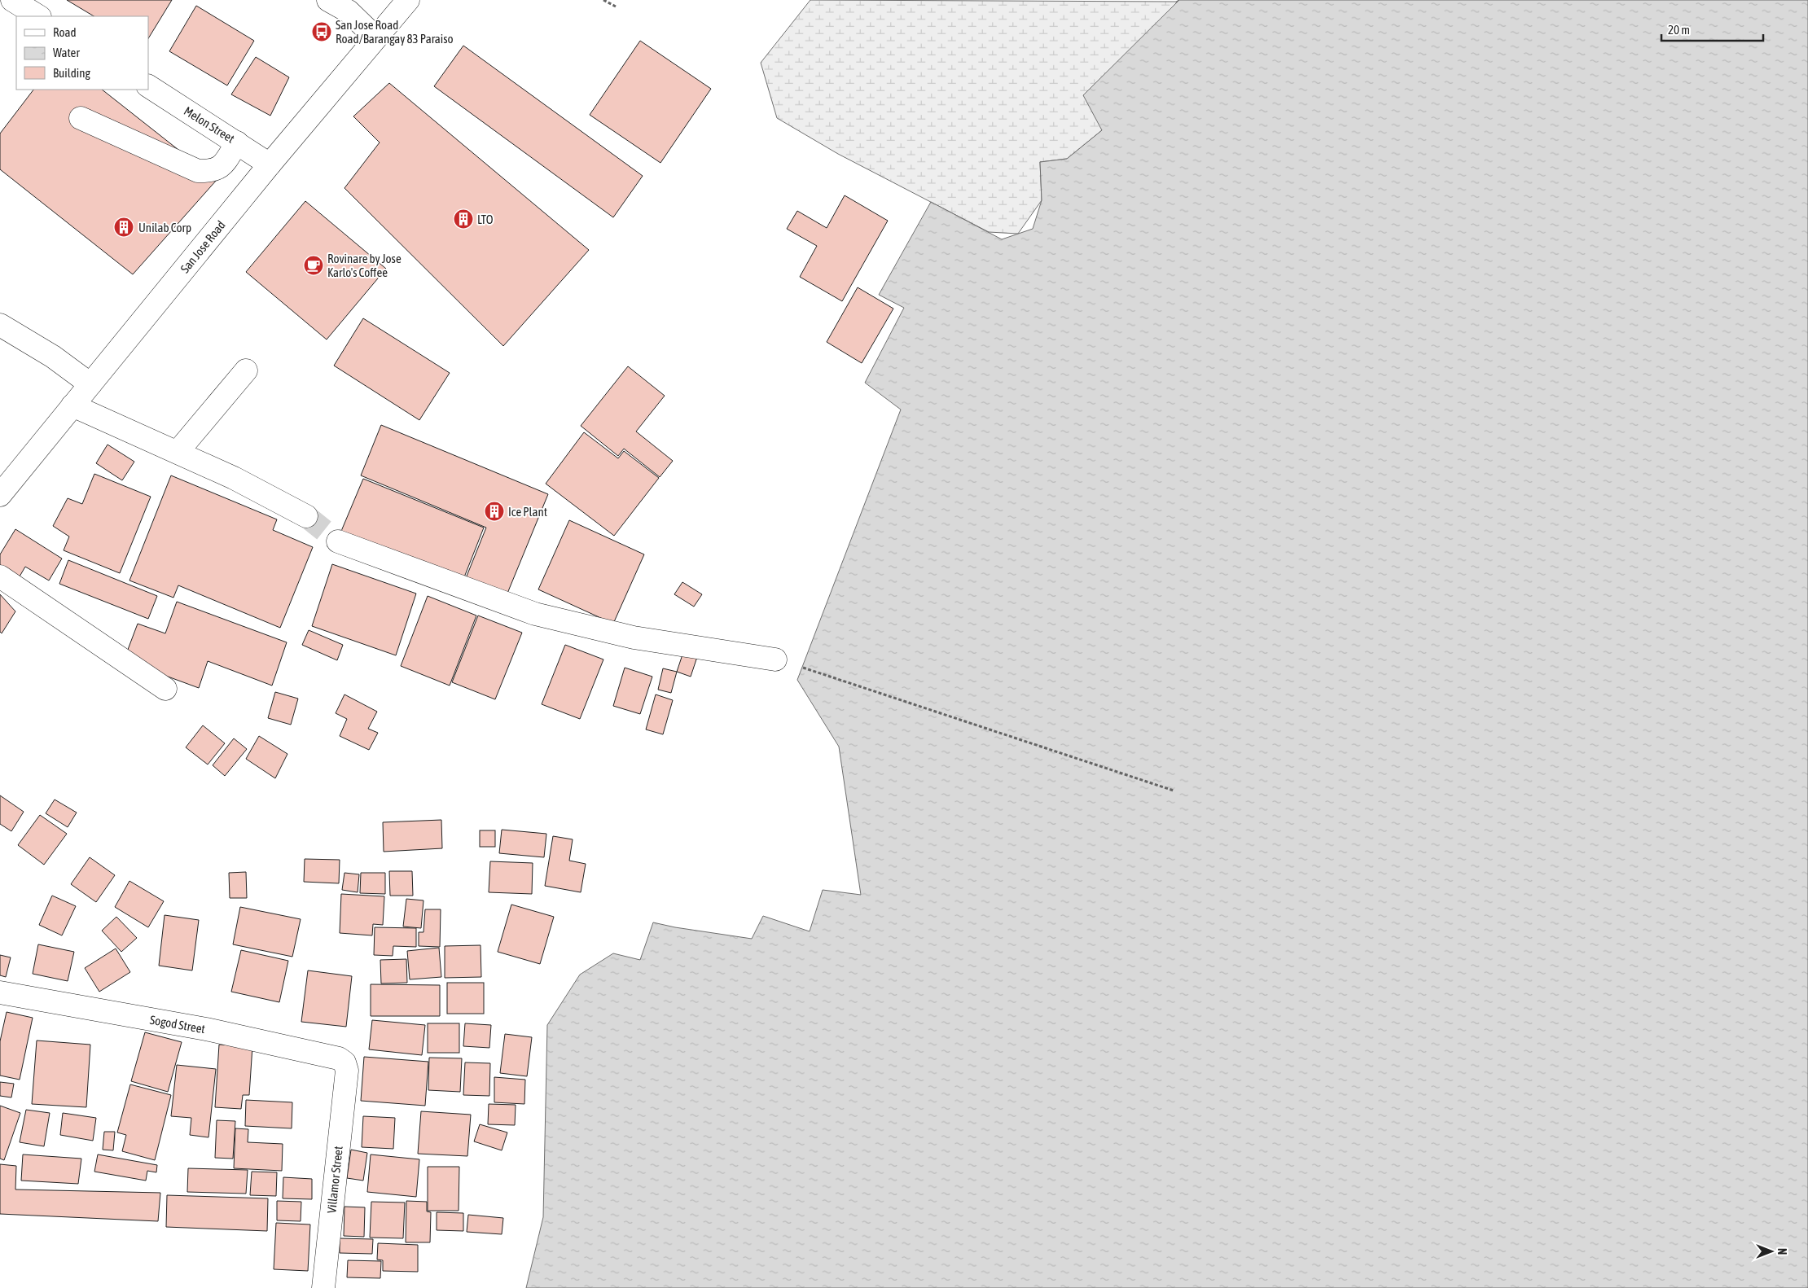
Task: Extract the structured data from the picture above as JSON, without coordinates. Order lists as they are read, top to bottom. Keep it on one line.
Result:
{"streets":{"street":["Melon Street","San Jose Road","Sogod Street","Villamor Street"]},"crossings":[["Melon Street","San Jose Road"],["Sogod Street","Villamor Street"]],"places":{"bus stop":["San Jose Road Road/Barangay 83 Paraiso"],"building":["LTO","Unilab Corp","Ice Plant"],"cafe":["Rovinare by Jose Karlo's Coffee"]},"legend":["Road","Water","Building"],"scale_bar":"20 m","north":"right"}
